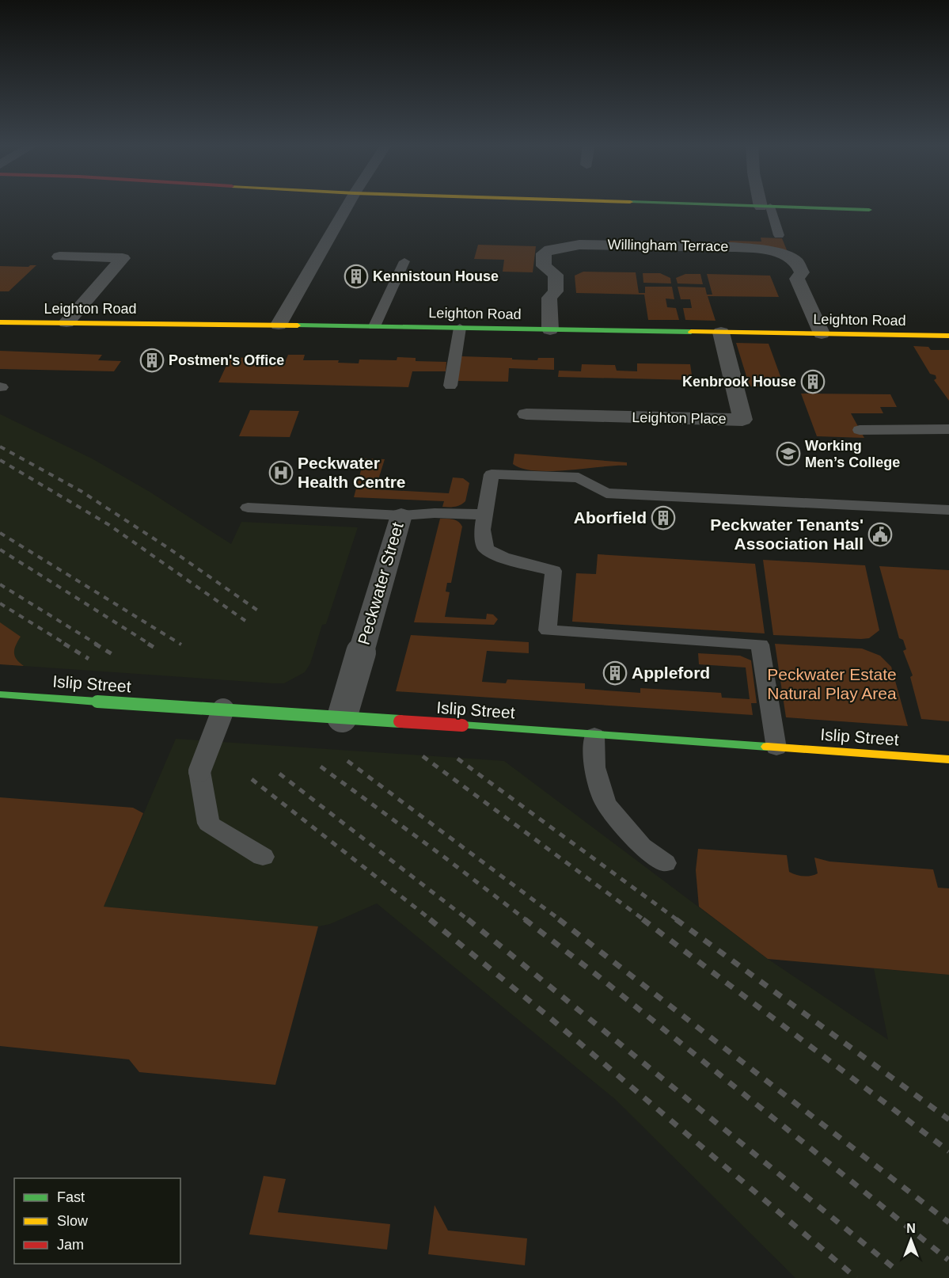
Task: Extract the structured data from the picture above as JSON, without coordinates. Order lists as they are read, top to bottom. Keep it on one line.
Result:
{"streets":{"street":["Willingham Terrace","Leighton Road","Leighton Place","Peckwater Street","Islip Street"]},"crossings":[["Willingham Terrace","Leighton Road"],["Leighton Road","Leighton Place"],["Peckwater Street","Islip Street"]],"parks":["Peckwater Estate Natural Play Area"],"places":{"building":["Kennistoun House","Postmen's Office","Kenbrook House","Aborfield","Appleford"],"school or university":["Working Men’s College"],"hospital":["Peckwater Health Centre"],"public building":["Peckwater Tenants' Association Hall"]},"legend":["Fast","Slow","Jam"],"north":"top"}
